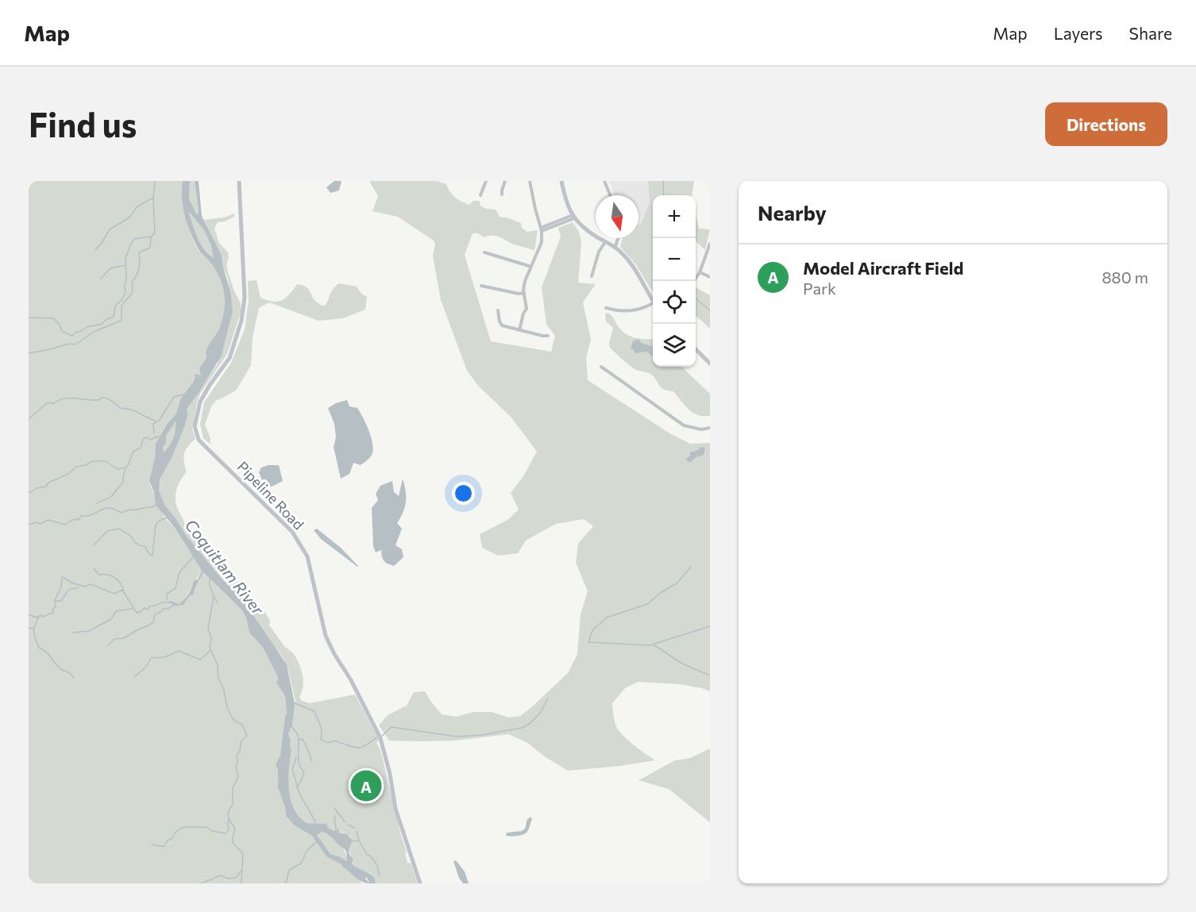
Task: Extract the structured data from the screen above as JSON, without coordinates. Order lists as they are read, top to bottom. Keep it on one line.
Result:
{"streets":{"street":["Pipeline Road"]},"water":["Coquitlam River"],"north":"bottom","page":{"header":"Map","nav":["Map","Layers","Share"],"buttons":"Directions","title":"Find us","heading":"Nearby","map_buttons":["+","−"],"list":[{"mark":"A","name":"Model Aircraft Field","note":"Park","value":"880 m"}],"pins":"A"}}
